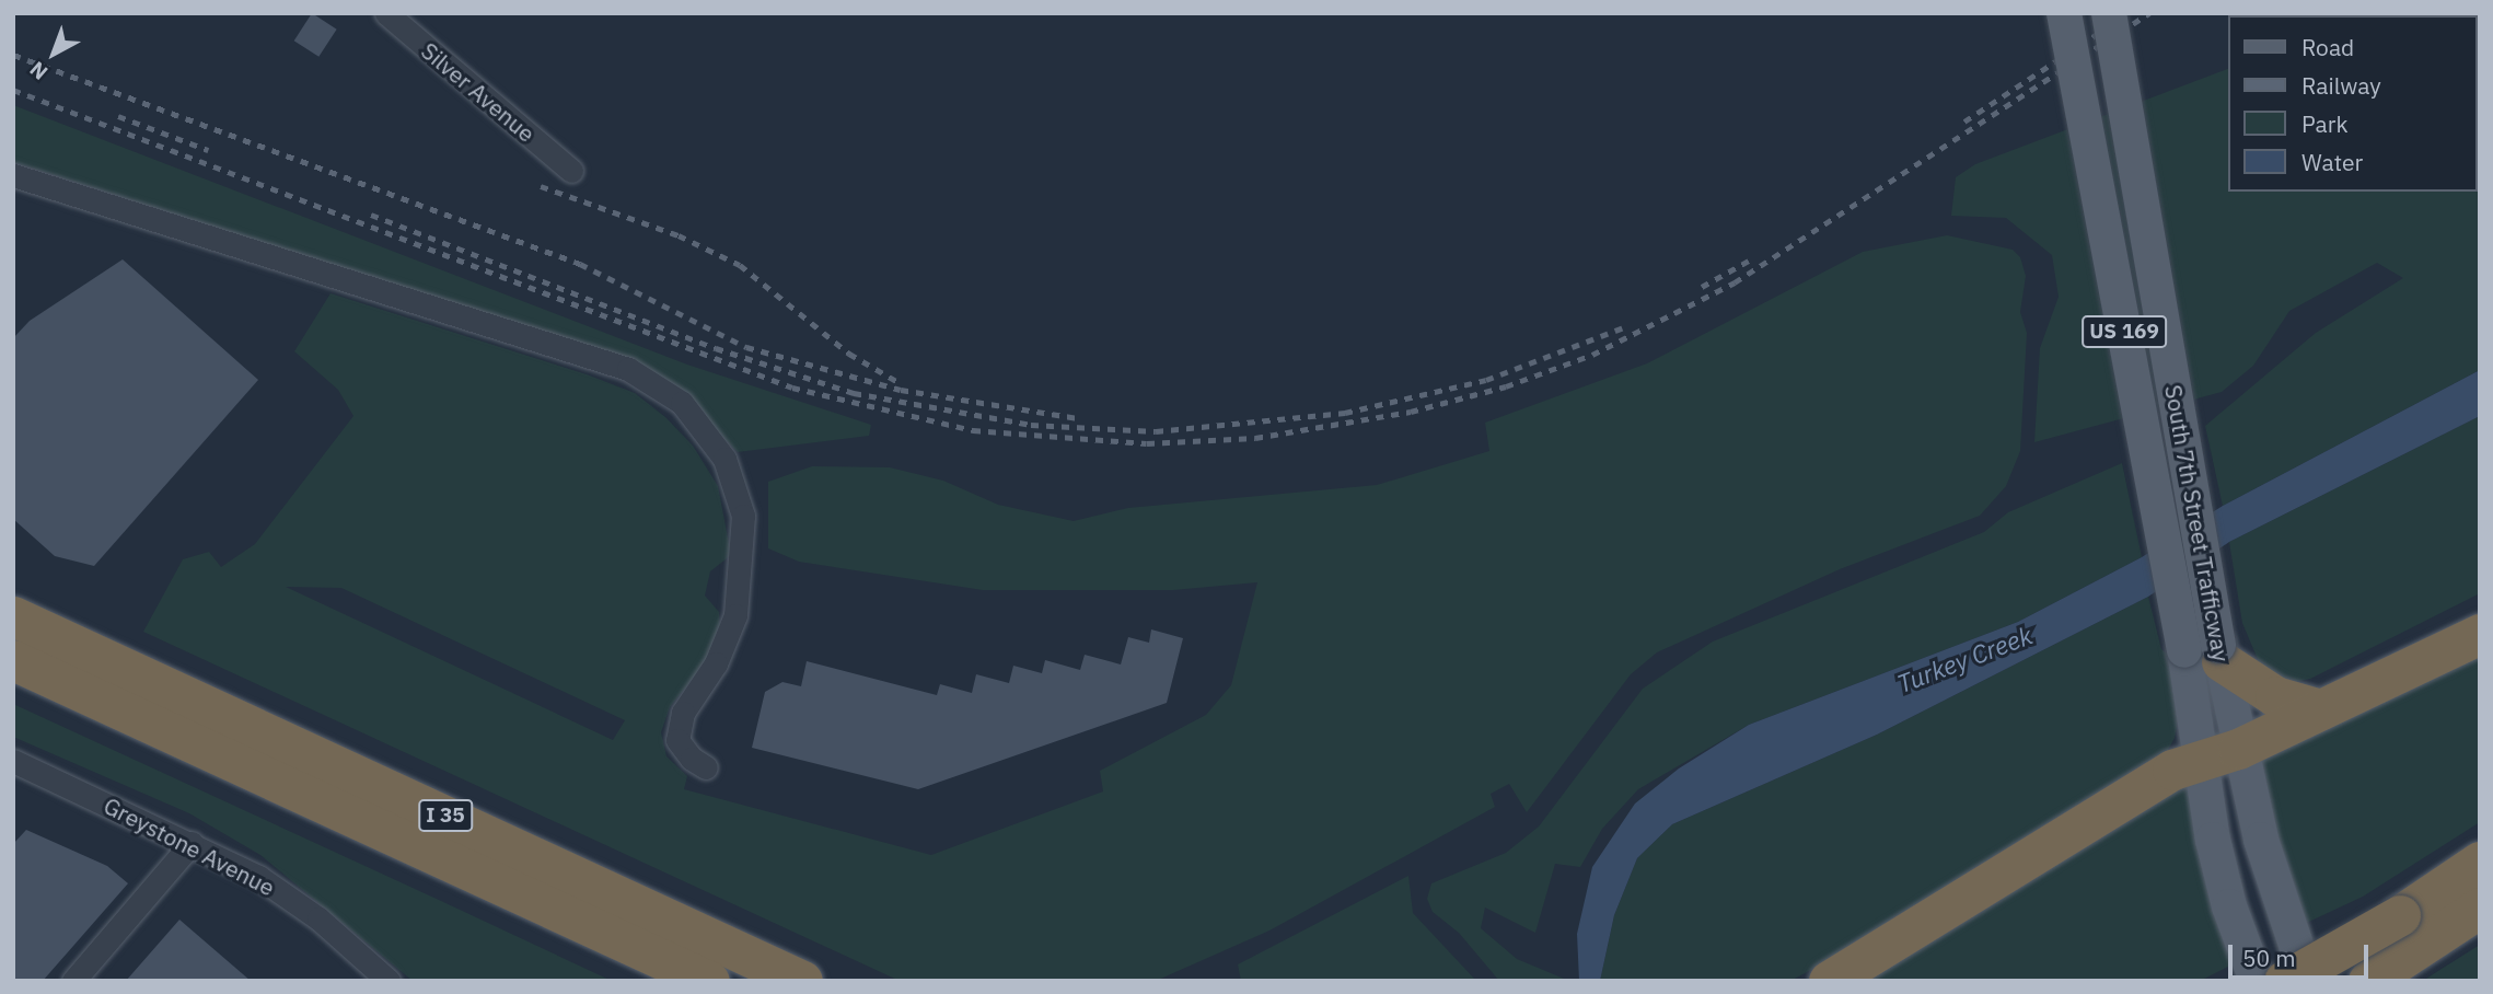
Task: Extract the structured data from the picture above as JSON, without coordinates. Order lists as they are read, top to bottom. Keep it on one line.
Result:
{"streets":{"highway":["I 35"],"main road":["US 169","South 7th Street Trafficway"],"street":["Silver Avenue","Greystone Avenue"]},"water":["Turkey Creek"],"legend":["Road","Railway","Park","Water"],"scale_bar":"50 m","north":"bottom left"}
